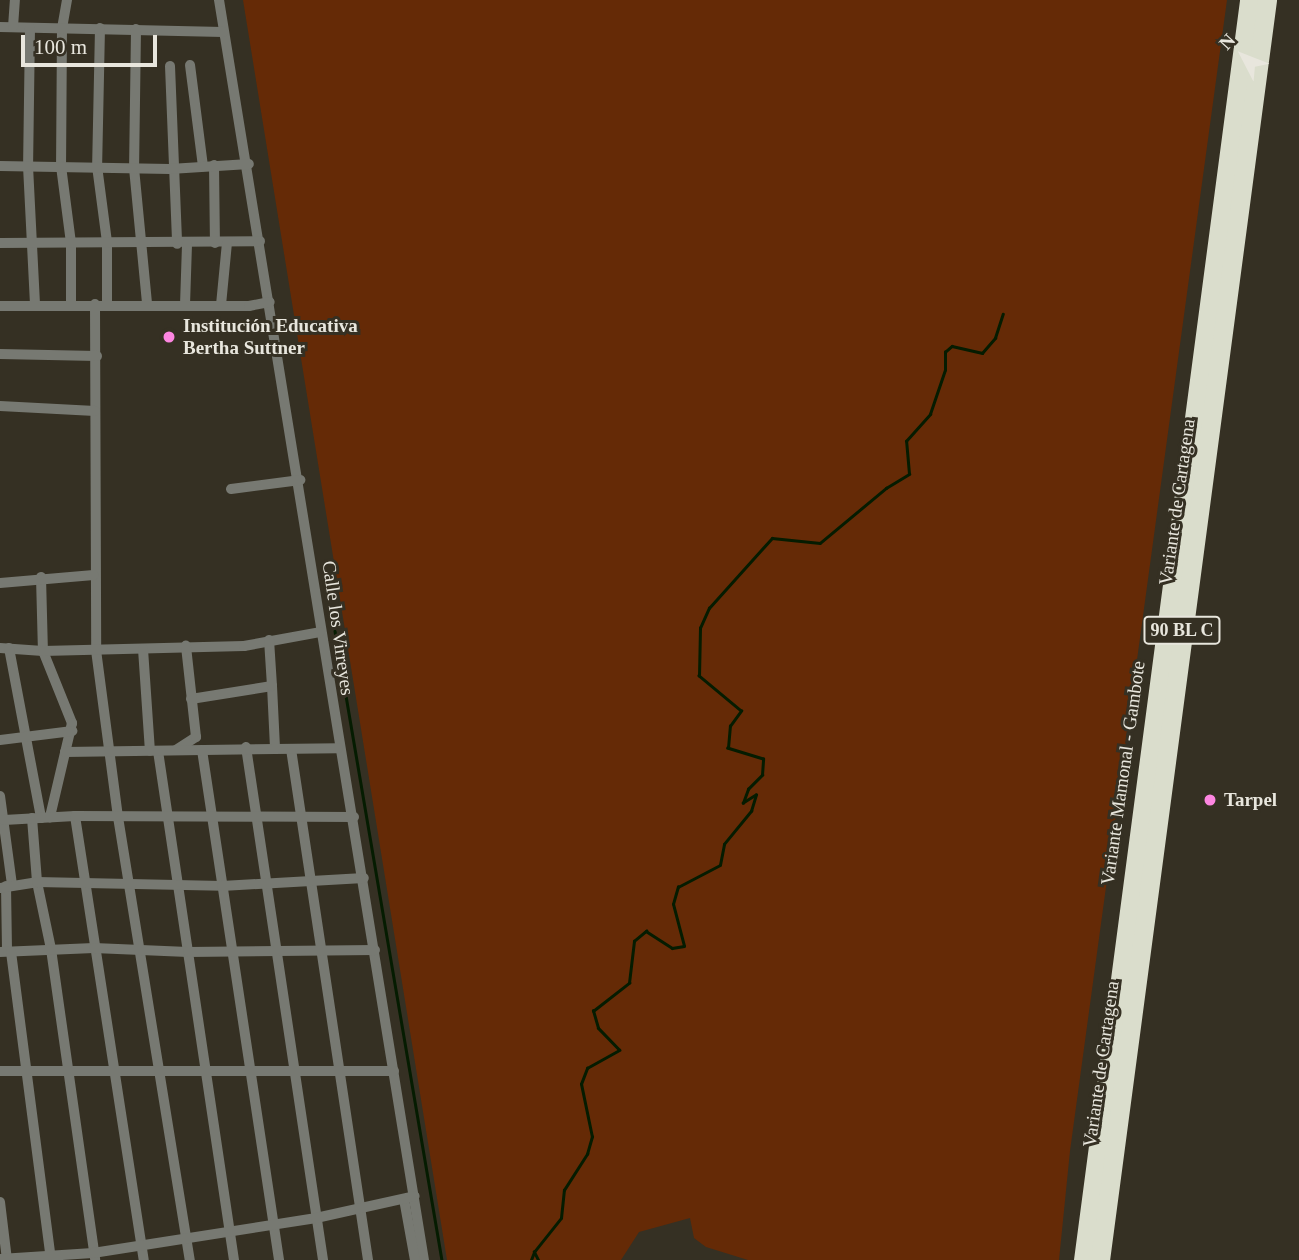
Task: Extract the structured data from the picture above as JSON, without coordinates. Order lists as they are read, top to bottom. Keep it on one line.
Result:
{"streets":{"highway":["Variante de Cartagena","90 BL C","Variante Mamonal - Gambote"],"street":["Calle los Virreyes"]},"places":["Institución Educativa Bertha Suttner","Tarpel"],"scale_bar":"100 m","north":"top left"}
